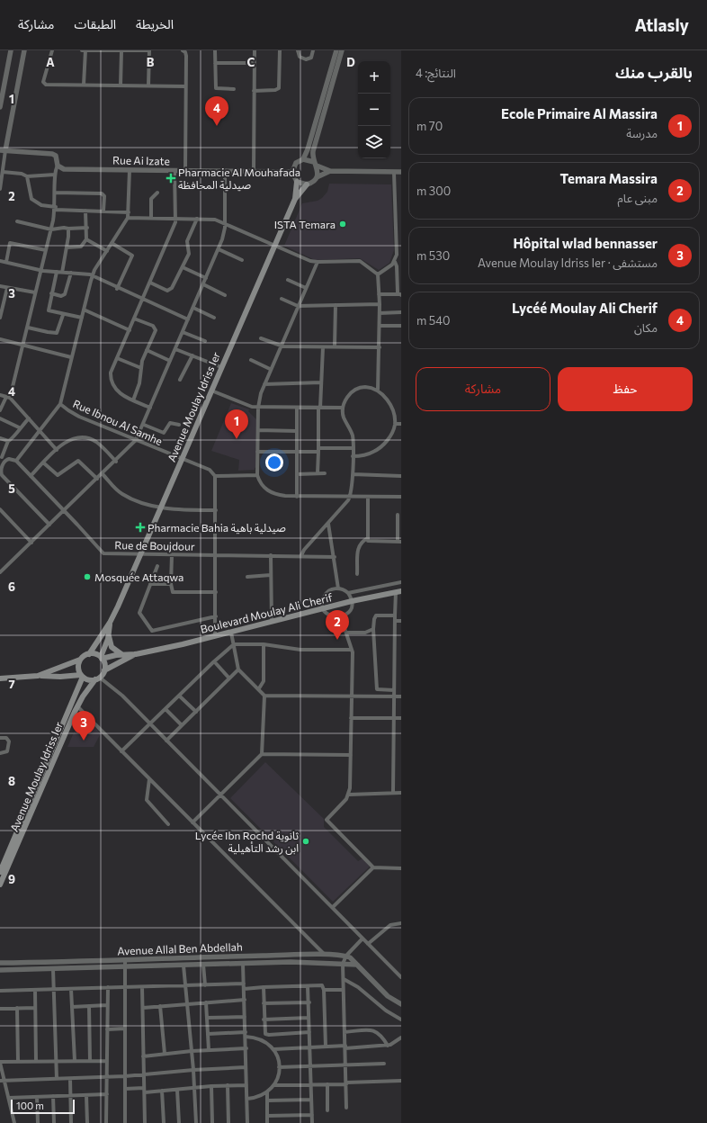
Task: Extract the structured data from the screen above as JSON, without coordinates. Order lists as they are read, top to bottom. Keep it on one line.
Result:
{"streets":{"main road":["Avenue Moulay Idriss Ier","Boulevard Moulay Ali Cherif"],"street":["Rue Ai Izate","Rue Ibnou Al Samhe","Rue de Boujdour","Avenue Allal Ben Abdellah"]},"crossings":[["Avenue Moulay Idriss Ier","Rue Ibnou Al Samhe"],["Avenue Moulay Idriss Ier","Rue de Boujdour"],["Avenue Moulay Idriss Ier","Boulevard Moulay Ali Cherif"]],"places":{"health":["Pharmacie Al Mouhafada صيدلية المحافظة","Pharmacie Bahia صيدلية باهية"],"other":["ISTA Temara","Mosquée Attaqwa","Lycée Ibn Rochd ثانوية ابن رشد التأهيلية"]},"scale_bar":"100 m","page":{"header":"Atlasly","nav":["الخريطة","الطبقات","مشاركة"],"heading":["بالقرب منك","النتائج: 4"],"map_buttons":["+","−"],"pins":["4","1","2","3"],"list":[{"mark":"1","name":"Ecole Primaire Al Massira","note":"مدرسة","value":"70 m"},{"mark":"2","name":"Temara Massira","note":"مبنى عام","value":"300 m"},{"mark":"3","name":"Hôpital wlad bennasser","note":"مستشفى · Avenue Moulay Idriss Ier","value":"530 m"},{"mark":"4","name":"Lycéé Moulay Ali Cherif","note":"مكان","value":"540 m"}],"buttons":["حفظ","مشاركة"],"scale":"100 m"},"grid":{"columns":["A","B","C","D"],"rows":["1","2","3","4","5","6","7","8","9"]}}
